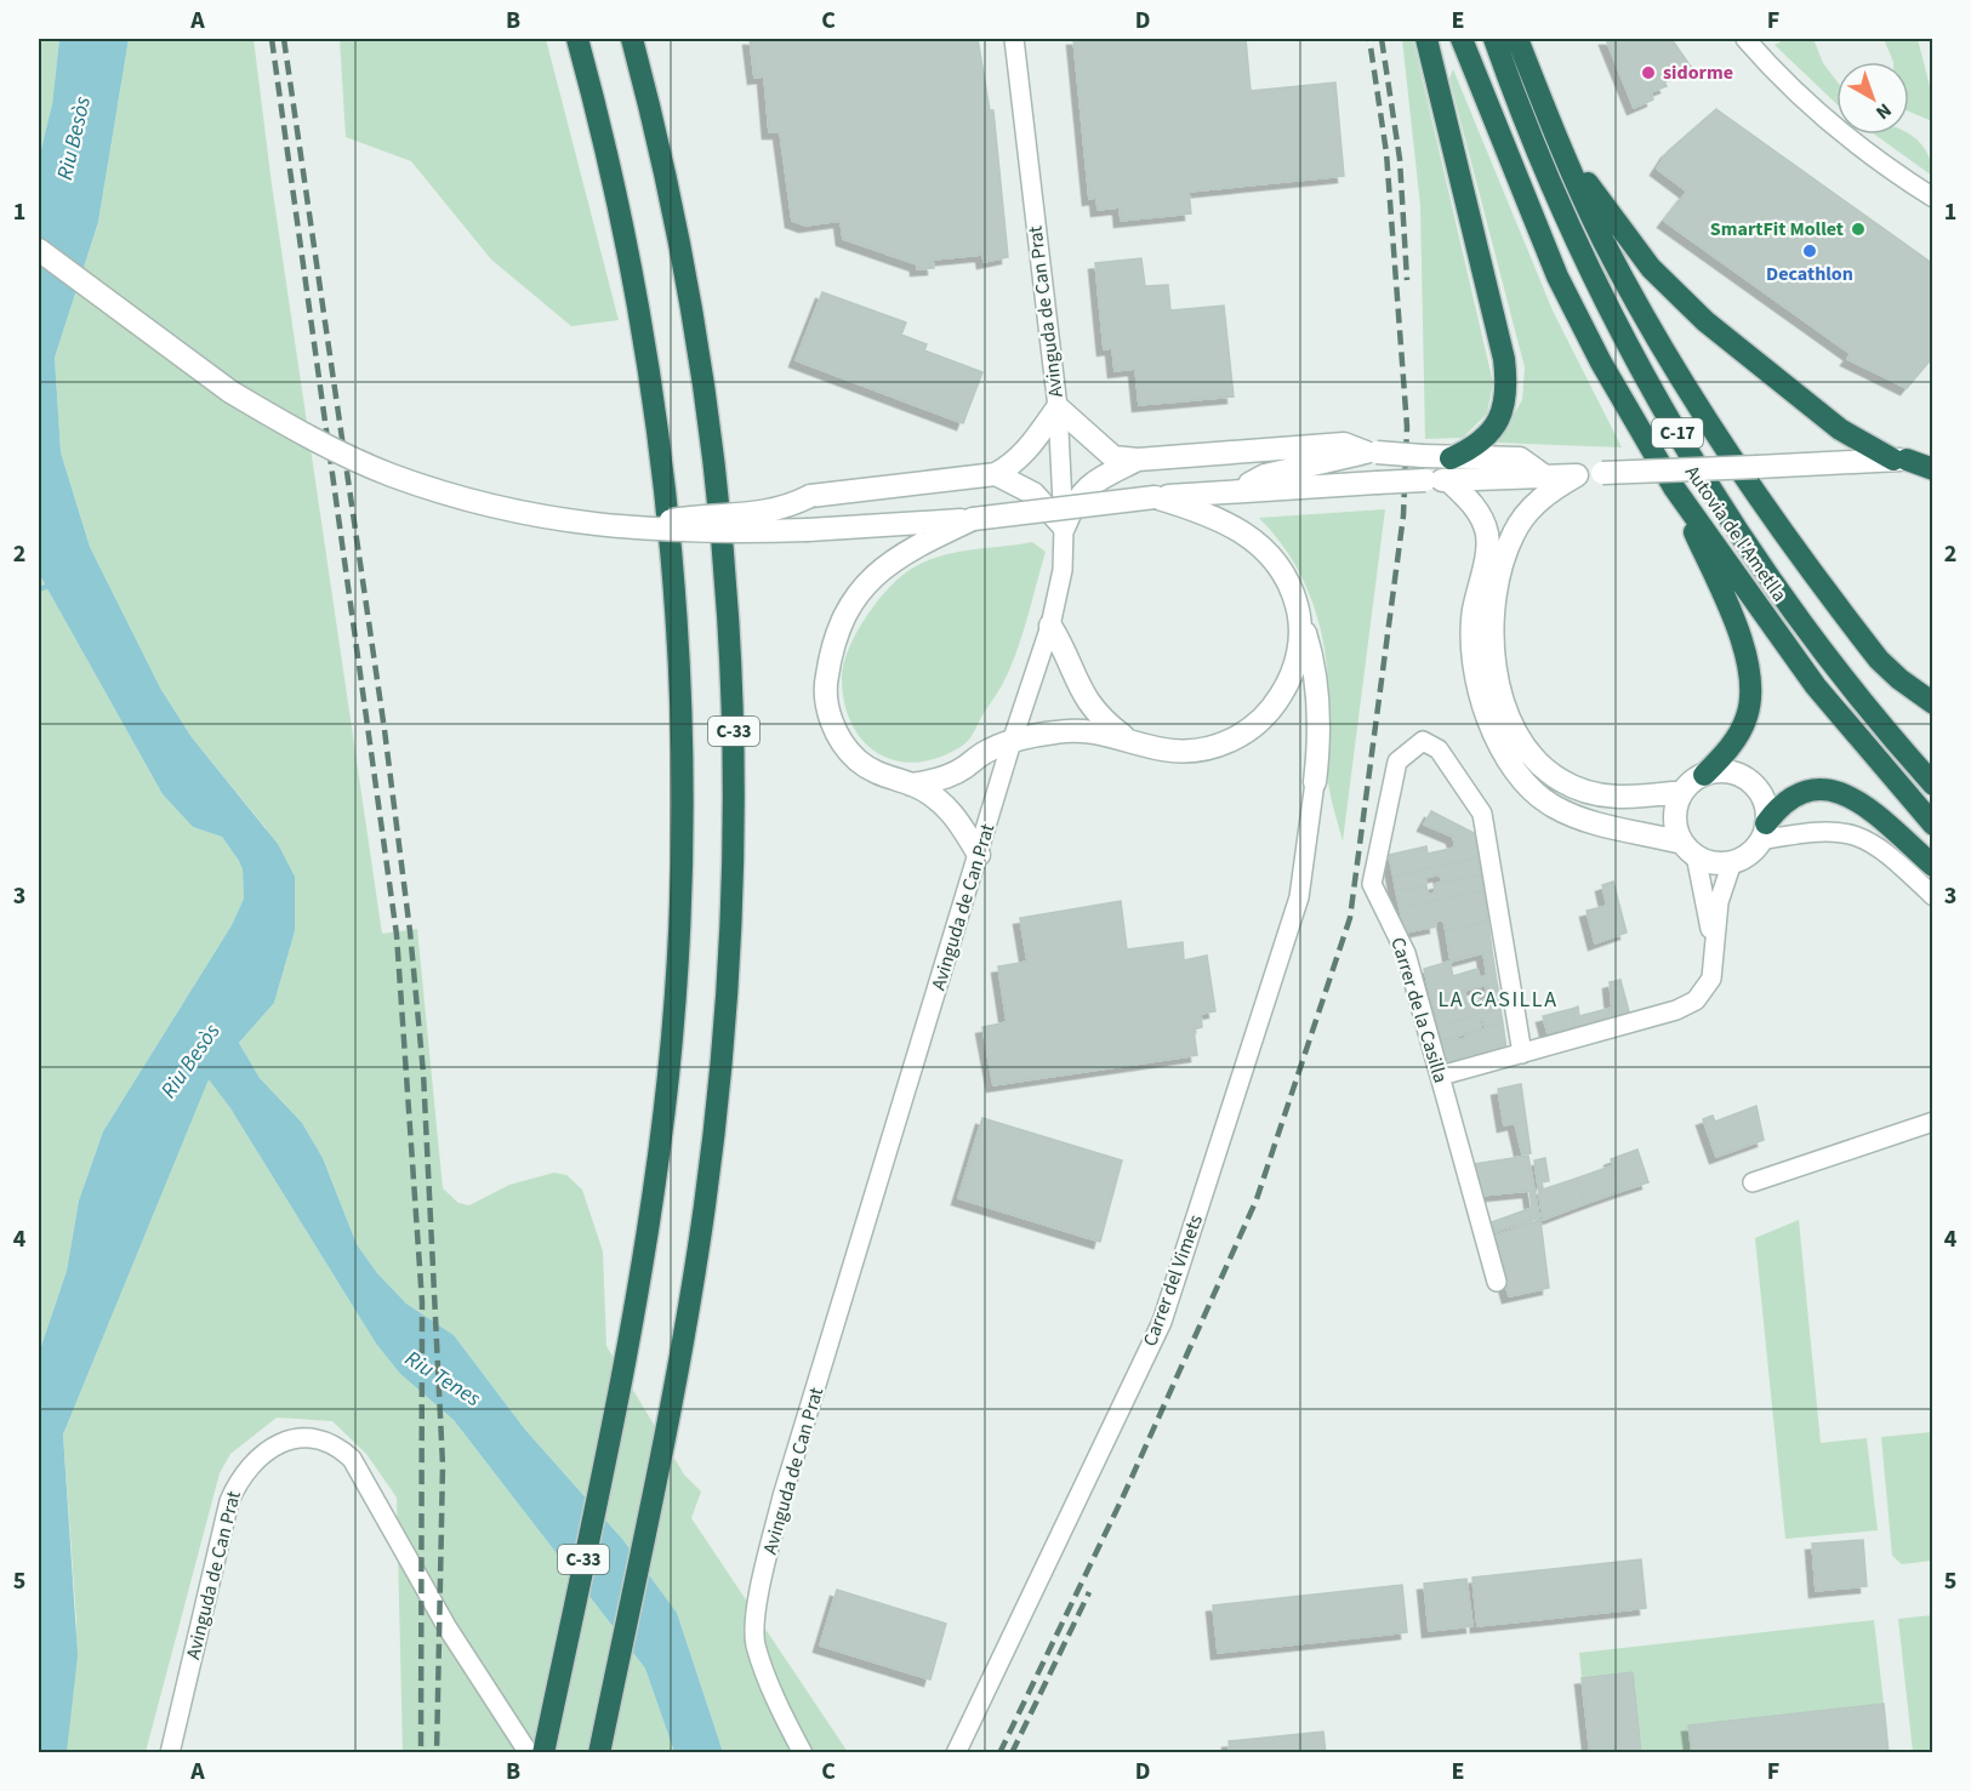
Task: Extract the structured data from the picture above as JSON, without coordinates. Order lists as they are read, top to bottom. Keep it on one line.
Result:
{"streets":{"highway":["C-17","Autovia de l'Ametlla","C-33"],"street":["Avinguda de Can Prat","Carrer de la Casilla","Carrer del Vimets"]},"districts":["LA CASILLA"],"water":["Riu Besòs","Riu Tenes"],"places":["sidorme","SmartFit Mollet","Decathlon"],"north":"bottom right","grid":{"columns":["A","B","C","D","E","F"],"rows":["1","2","3","4","5"]}}
